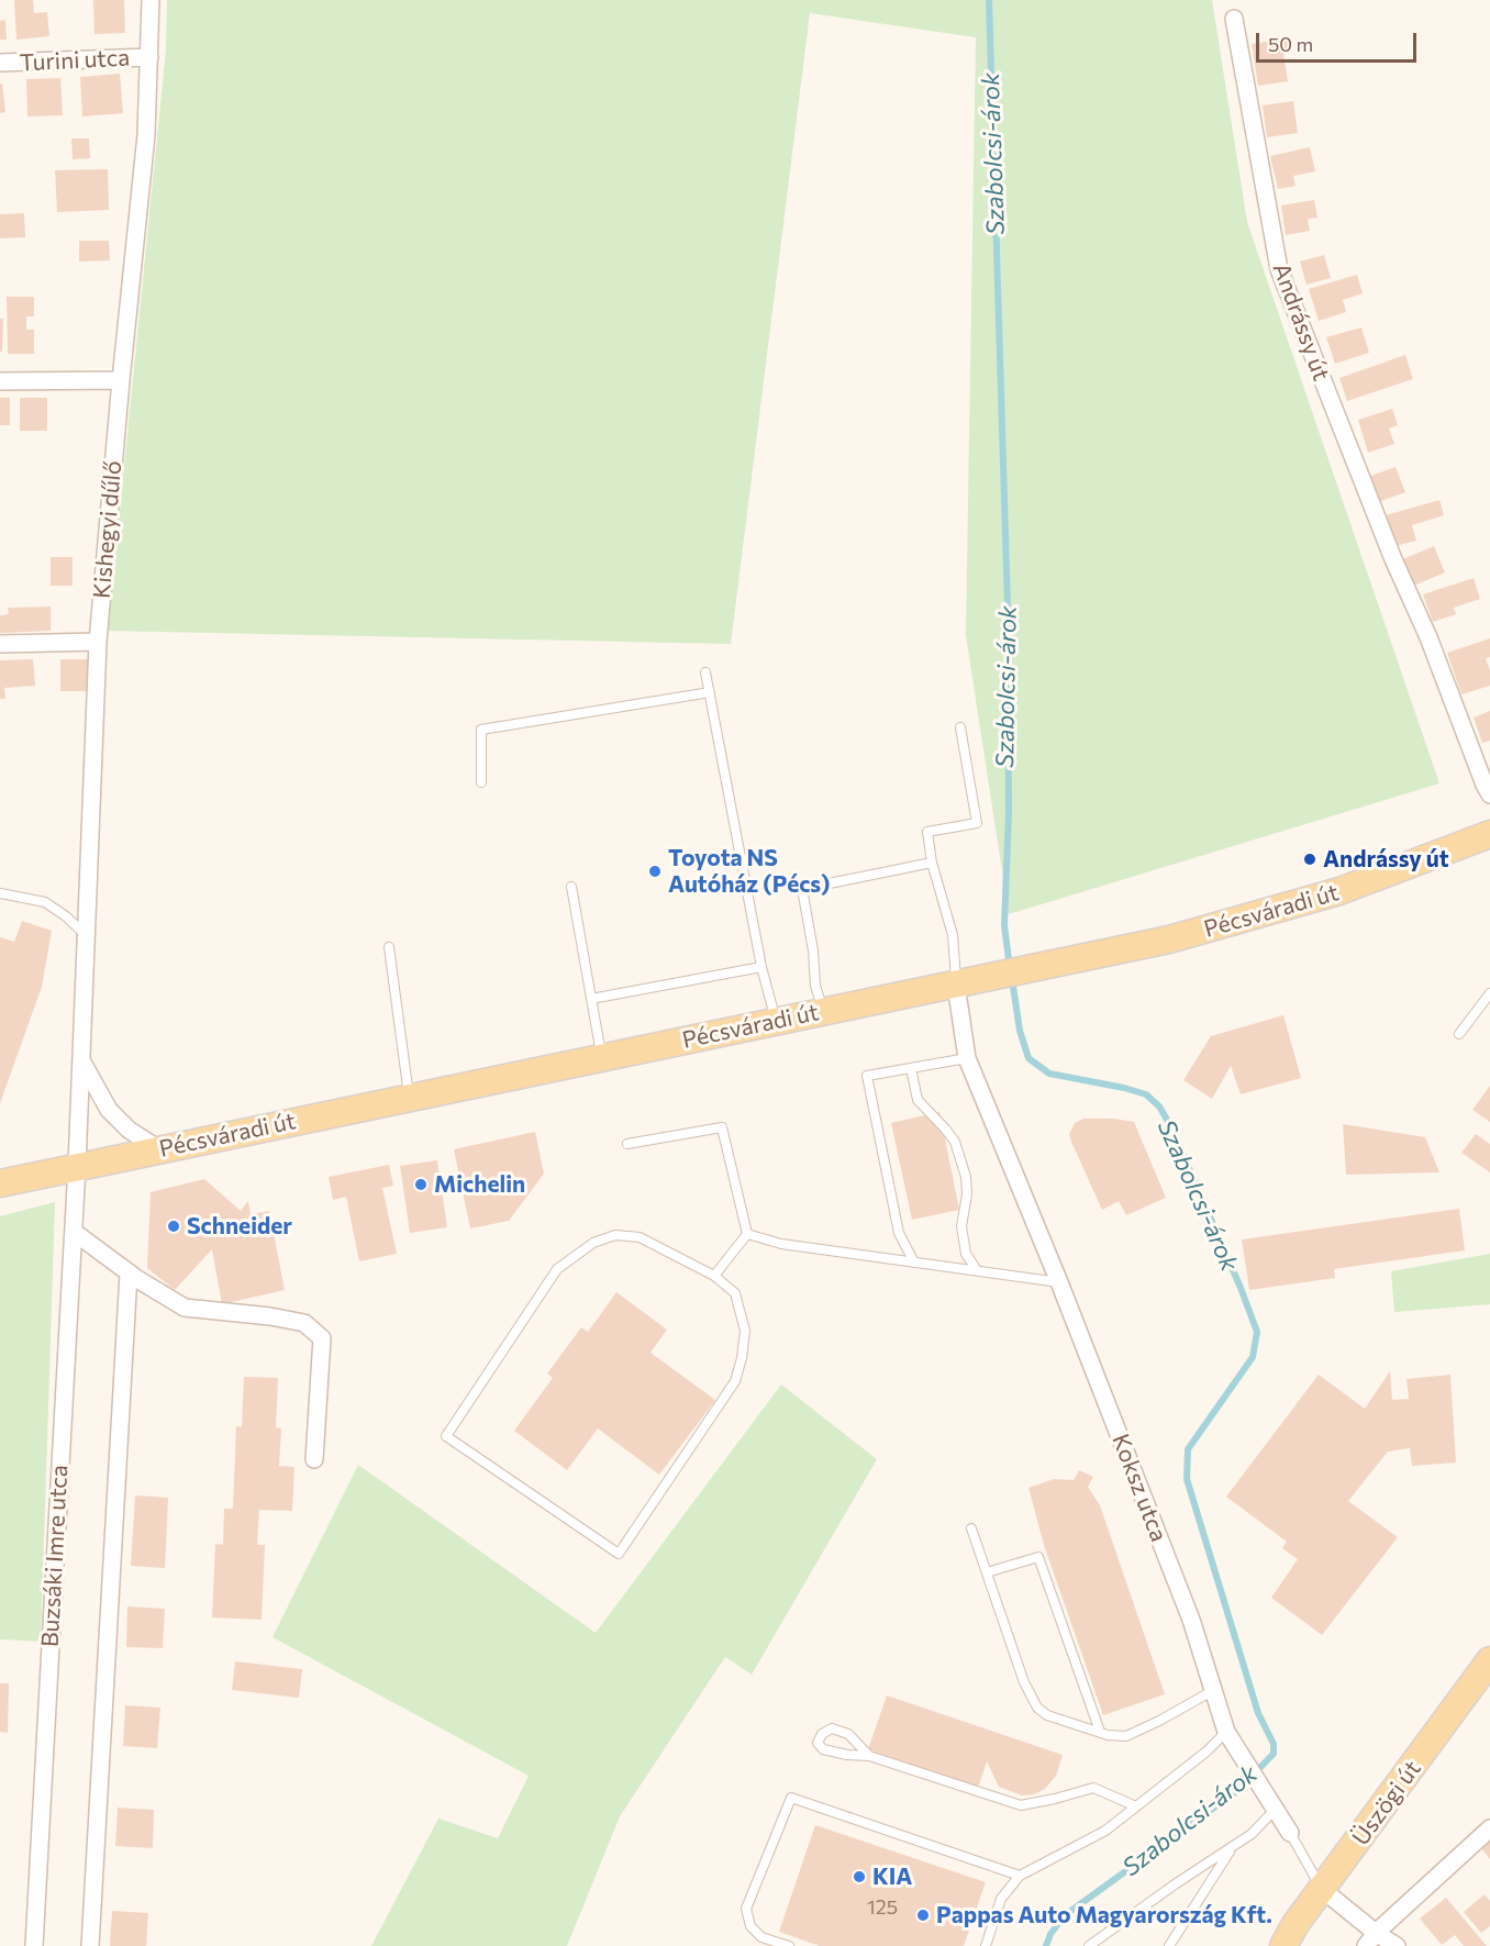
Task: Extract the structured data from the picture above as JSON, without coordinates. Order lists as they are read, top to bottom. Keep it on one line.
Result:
{"streets":{"main road":["Pécsváradi út","Üszögi út"],"street":["Turini utca","Andrássy út","Kishegyi dűlő","Koksz utca","Buzsáki Imre utca"]},"crossings":[["Turini utca","Kishegyi dűlő"],["Kishegyi dűlő","Pécsváradi út"],["Kishegyi dűlő","Buzsáki Imre utca"],["Pécsváradi út","Koksz utca"],["Pécsváradi út","Buzsáki Imre utca"],["Koksz utca","Üszögi út"]],"water":["Szabolcsi-árok"],"places":["Andrássy út","Toyota NS Autóház (Pécs)","Michelin","Schneider","KIA","Pappas Auto Magyarország Kft."],"house_numbers":["125"],"scale_bar":"50 m"}
